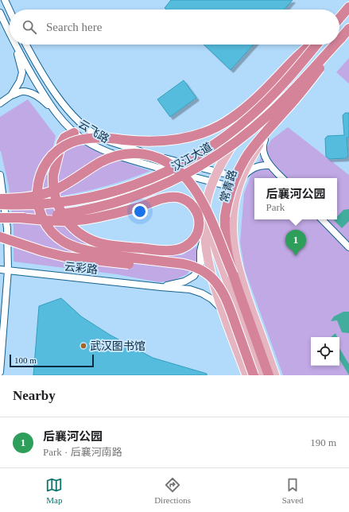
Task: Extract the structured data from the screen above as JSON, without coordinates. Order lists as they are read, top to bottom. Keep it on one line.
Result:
{"streets":{"highway":["汉江大道"],"main road":["常青路"],"street":["云飞路","云彩路"]},"crossings":[["云飞路","常青路"],["常青路","云彩路"]],"places":["武汉图书馆"],"scale_bar":"100 m","page":{"search":"Search here","popup":["后襄河公园","Park"],"pins":"1","scale":"100 m","heading":"Nearby","list":[{"mark":"1","name":"后襄河公园","note":"Park · 后襄河南路","value":"190 m"}],"nav":["Map","Directions","Saved"]}}
